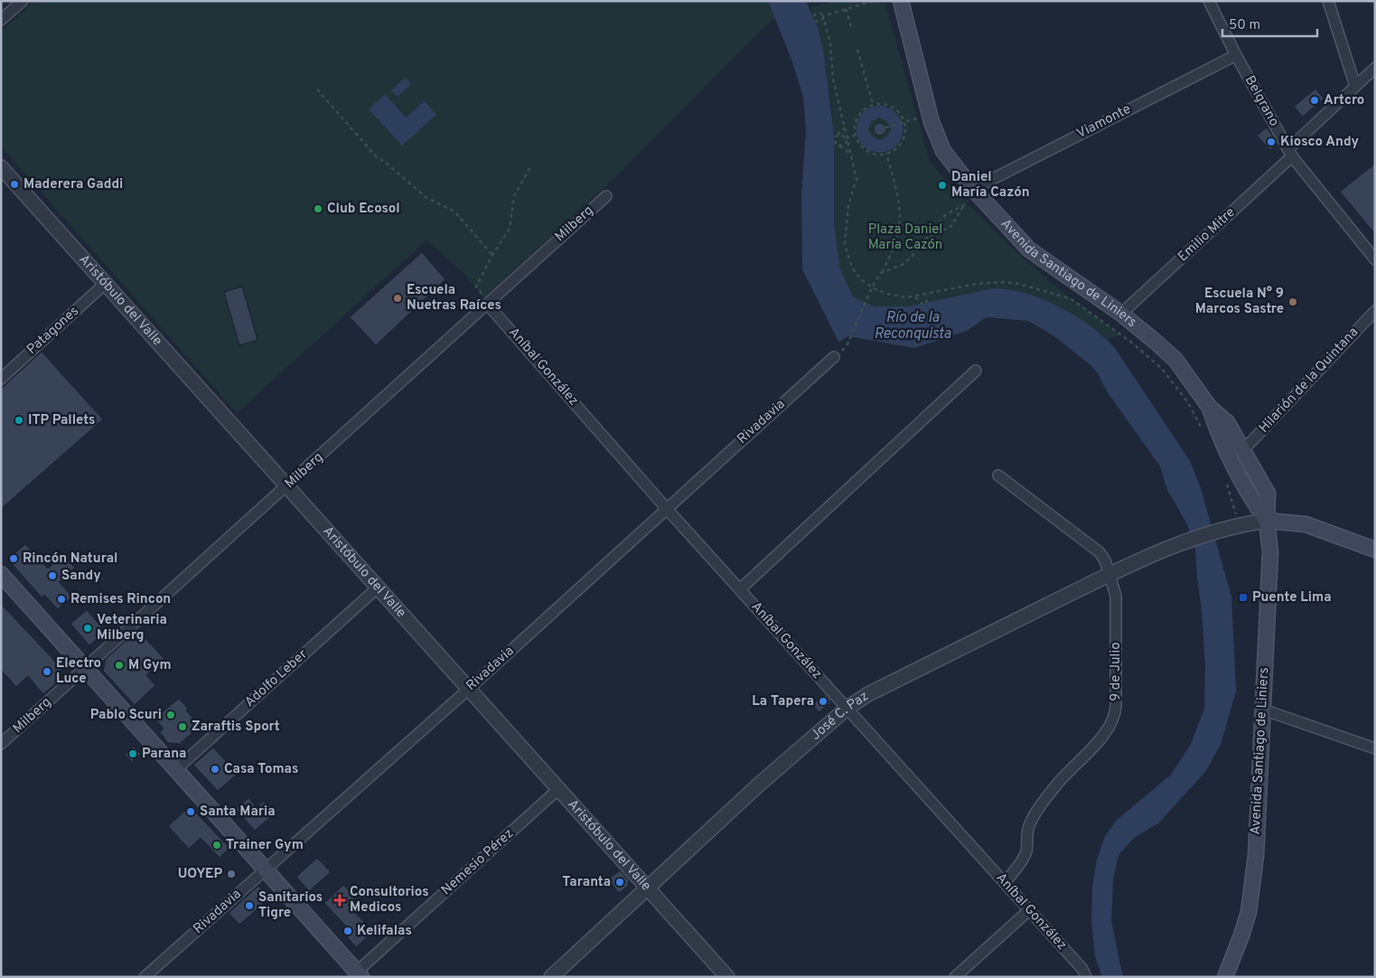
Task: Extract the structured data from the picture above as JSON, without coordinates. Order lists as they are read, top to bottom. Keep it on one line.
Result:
{"streets":{"main road":["Avenida Santiago de Liniers"],"street":["Belgrano","Viamonte","Milberg","Emilio Mitre","Aristóbulo del Valle","Patagones","Aníbal González","Hilarión de la Quintana","Rivadavia","9 de Julio","Adolfo Leber","José C. Paz","Nemesio Pérez"]},"crossings":[["Belgrano","Viamonte"],["Belgrano","Emilio Mitre"],["Viamonte","Avenida Santiago de Liniers"],["Milberg","Aristóbulo del Valle"],["Milberg","Aníbal González"],["Emilio Mitre","Avenida Santiago de Liniers"],["Avenida Santiago de Liniers","Hilarión de la Quintana"],["Aristóbulo del Valle","Patagones"],["Aristóbulo del Valle","Rivadavia"],["Aristóbulo del Valle","Adolfo Leber"],["Aristóbulo del Valle","José C. Paz"],["Aristóbulo del Valle","Nemesio Pérez"],["Aníbal González","Rivadavia"],["Aníbal González","9 de Julio"],["Aníbal González","José C. Paz"],["9 de Julio","José C. Paz"]],"water":["Río de la Reconquista"],"parks":["Plaza Daniel María Cazón"],"places":{"other":["Artcro","Kiosco Andy","Maderera Gaddi","Daniel María Cazón","Club Ecosol","Escuela Nuetras Raíces","Escuela N° 9 Marcos Sastre","ITP Pallets","Rincón Natural","Sandy","Remises Rincon","Veterinaria Milberg","M Gym","Electro Luce","La Tapera","Pablo Scuri","Zaraftis Sport","Parana","Casa Tomas","Santa Maria","Trainer Gym","UOYEP","Taranta","Sanitarios Tigre","Kelifalas"],"transit":["Puente Lima"],"health":["Consultorios Medicos"]},"scale_bar":"50 m"}
